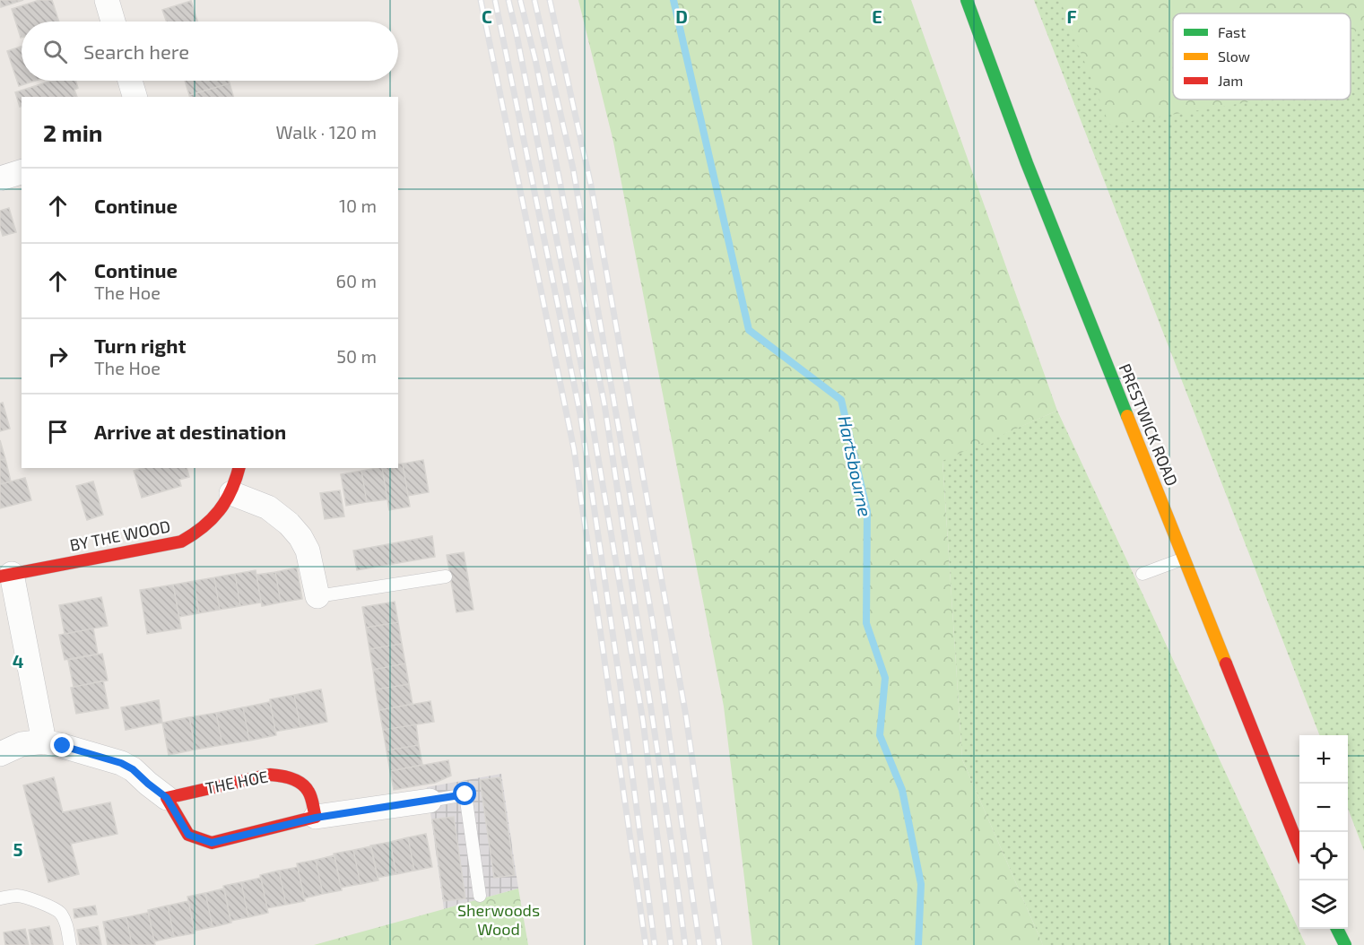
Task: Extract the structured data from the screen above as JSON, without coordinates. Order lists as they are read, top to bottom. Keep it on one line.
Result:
{"streets":{"main road":["PRESTWICK ROAD","BY THE WOOD","THE HOE"]},"water":["Hartsbourne"],"parks":["Sherwoods Wood"],"legend":["Fast","Slow","Jam"],"page":{"search":"Search here","heading":["2 min","Walk · 120 m"],"list":[["Continue","10 m"],["Continue","The Hoe","60 m"],["Turn right","The Hoe","50 m"],"Arrive at destination"],"map_buttons":["+","−"]},"grid":{"columns":["C","D","E","F"],"rows":["4","5"]}}
